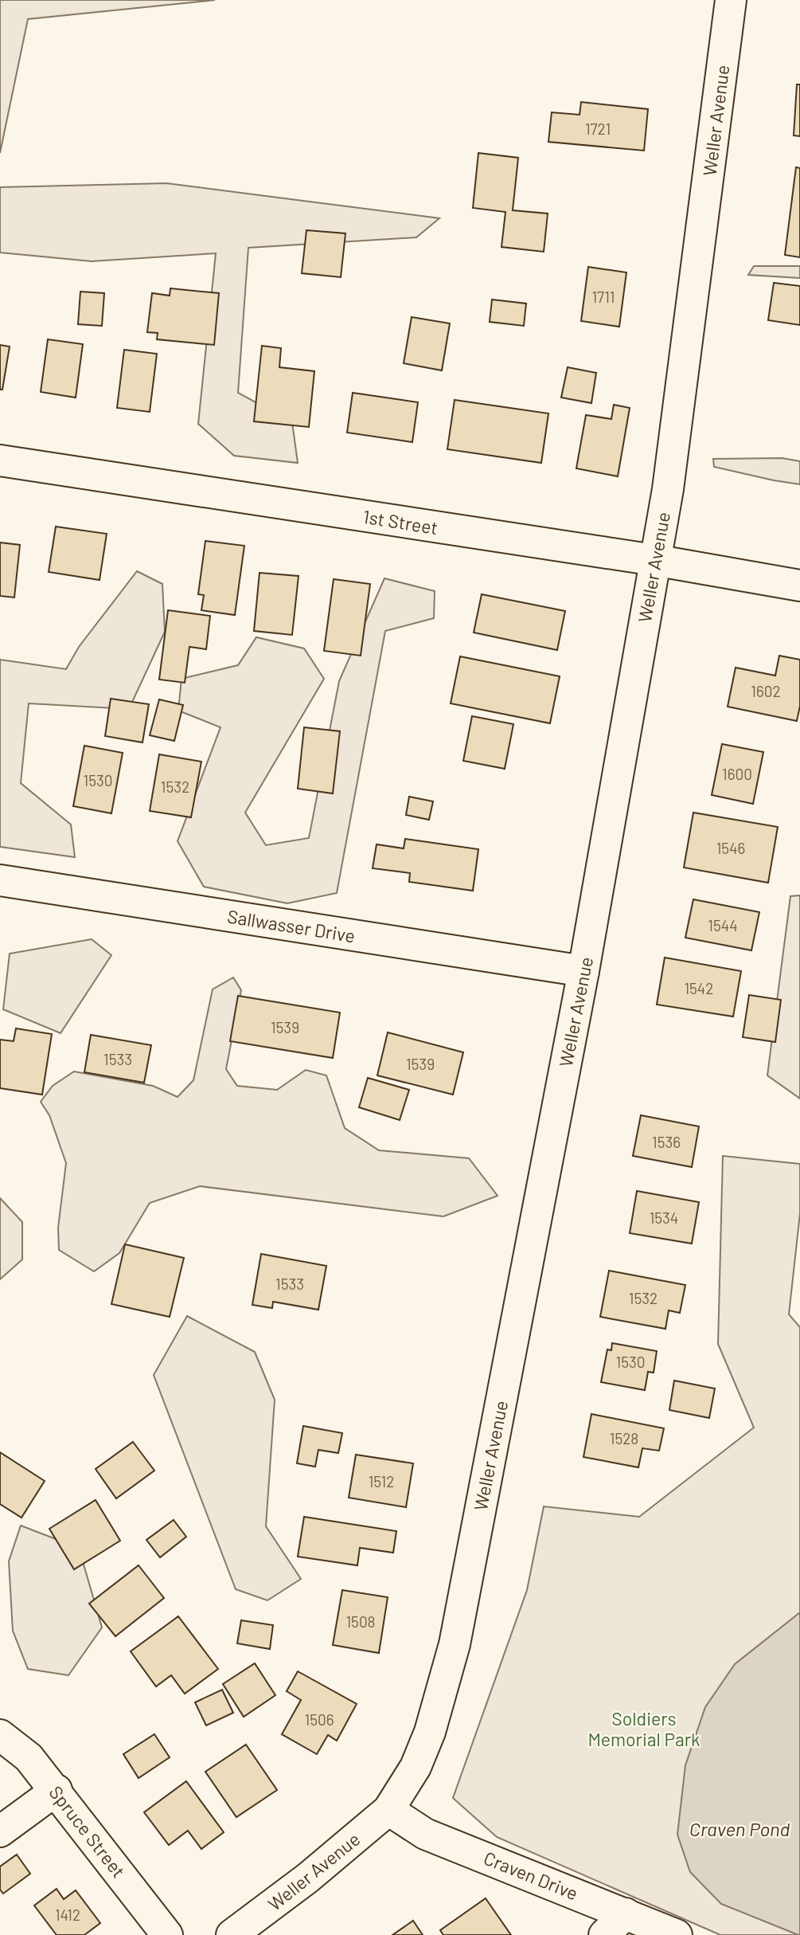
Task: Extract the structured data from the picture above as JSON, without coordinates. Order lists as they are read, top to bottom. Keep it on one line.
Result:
{"streets":{"street":["Weller Avenue","1st Street","Sallwasser Drive","Spruce Street","Craven Drive"]},"crossings":[["Weller Avenue","1st Street"],["Weller Avenue","Sallwasser Drive"],["Weller Avenue","Craven Drive"]],"water":["Craven Pond"],"parks":["Soldiers Memorial Park"],"house_numbers":["1721","1711","1602","1600","1530","1532","1546","1544","1542","1539","1533","1539","1536","1534","1533","1532","1530","1528","1512","1508","1506","1412"]}
